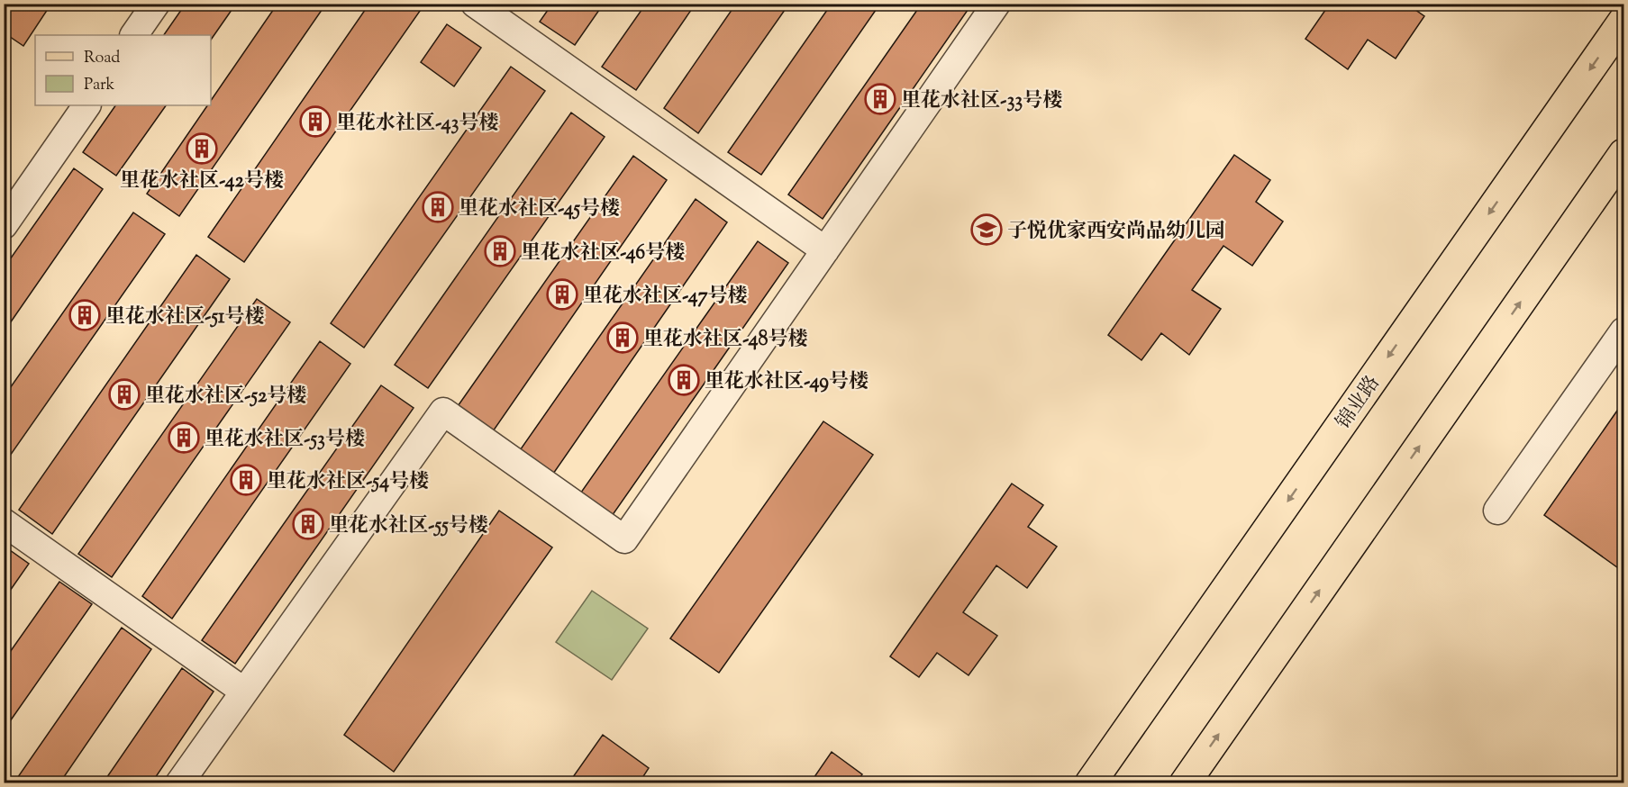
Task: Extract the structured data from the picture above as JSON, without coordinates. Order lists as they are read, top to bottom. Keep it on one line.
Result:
{"streets":{"main road":["锦业路"]},"places":{"building":["里花水社区-33号楼","里花水社区-43号楼","里花水社区-42号楼","里花水社区-45号楼","里花水社区-46号楼","里花水社区-47号楼","里花水社区-51号楼","里花水社区-48号楼","里花水社区-49号楼","里花水社区-52号楼","里花水社区-53号楼","里花水社区-54号楼","里花水社区-55号楼"],"school or university":["子悦优家西安尚品幼儿园"]},"legend":["Road","Park"]}
